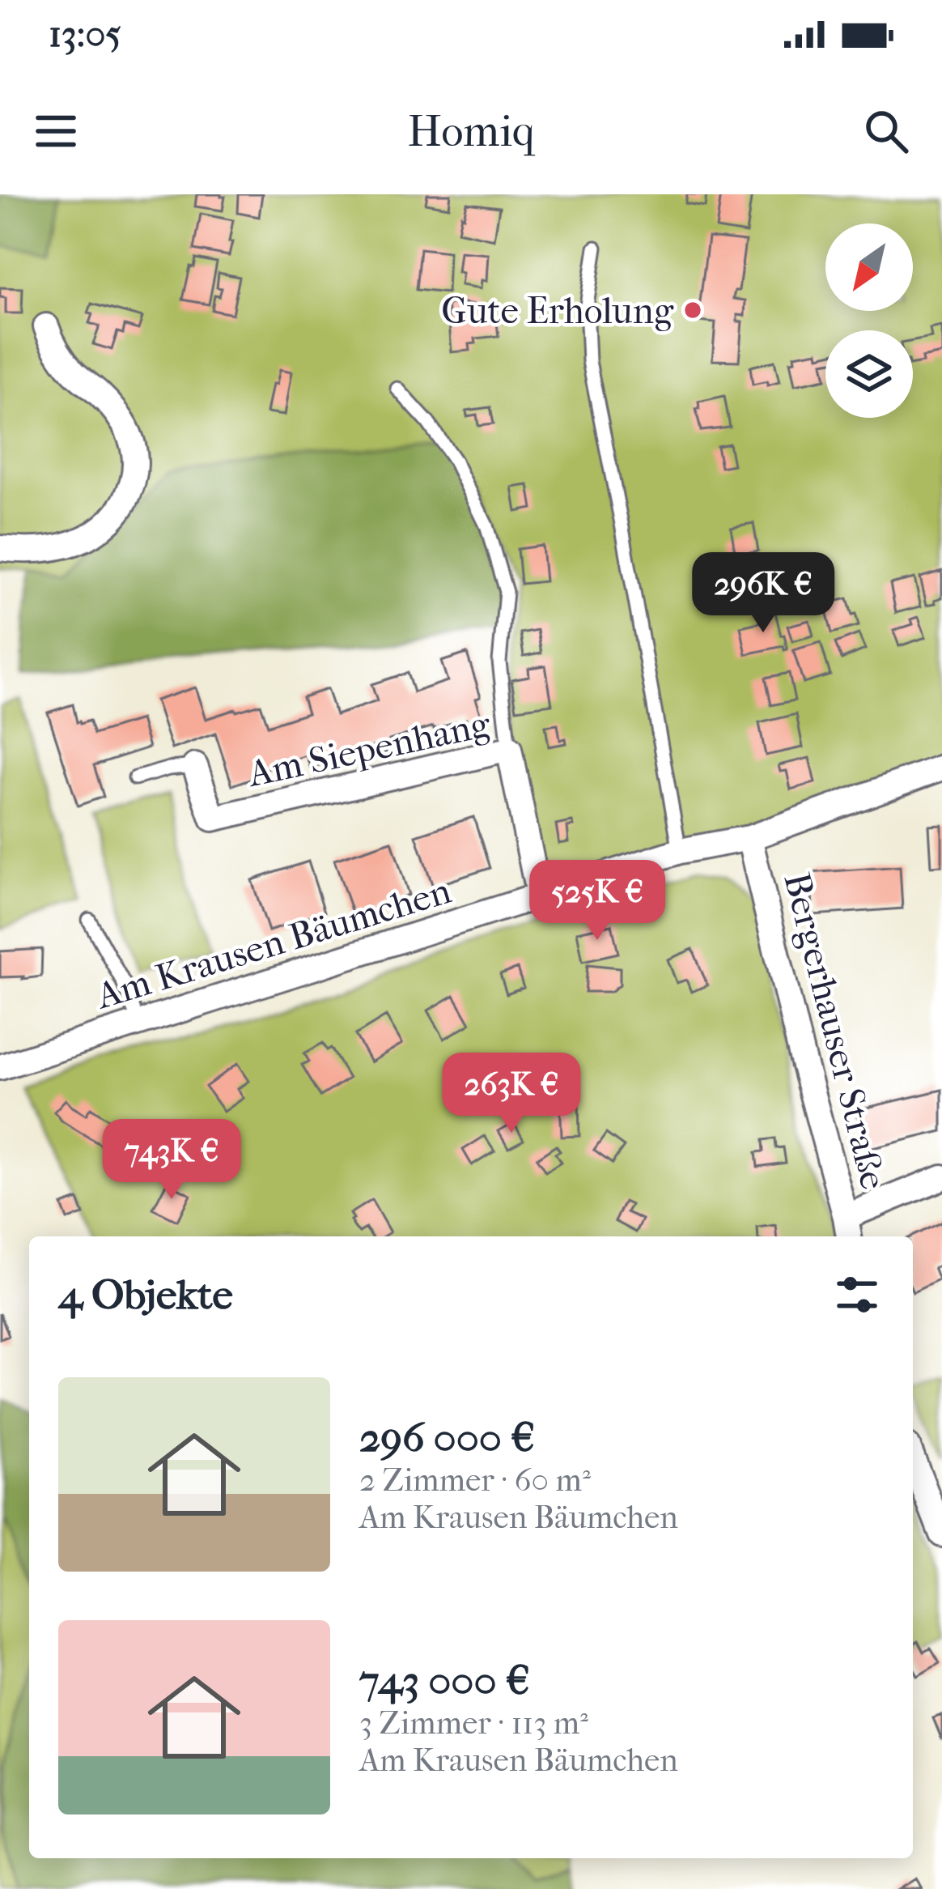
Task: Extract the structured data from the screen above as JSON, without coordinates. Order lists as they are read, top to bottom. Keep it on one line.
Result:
{"streets":{"street":["Am Siepenhang","Am Krausen Bäumchen","Bergerhauser Straße"]},"crossings":[["Am Siepenhang","Am Krausen Bäumchen"],["Am Krausen Bäumchen","Bergerhauser Straße"]],"places":["Gute Erholung"],"north":"bottom left","page":{"status":"13:05","header":"Homiq","price":["296K €","525K €","263K €","743K €"],"heading":"4 Objekte","list":[{"name":"296 000 €","note":"2 Zimmer · 60 m² · Am Krausen Bäumchen"},{"name":"743 000 €","note":"3 Zimmer · 113 m² · Am Krausen Bäumchen"}]}}
